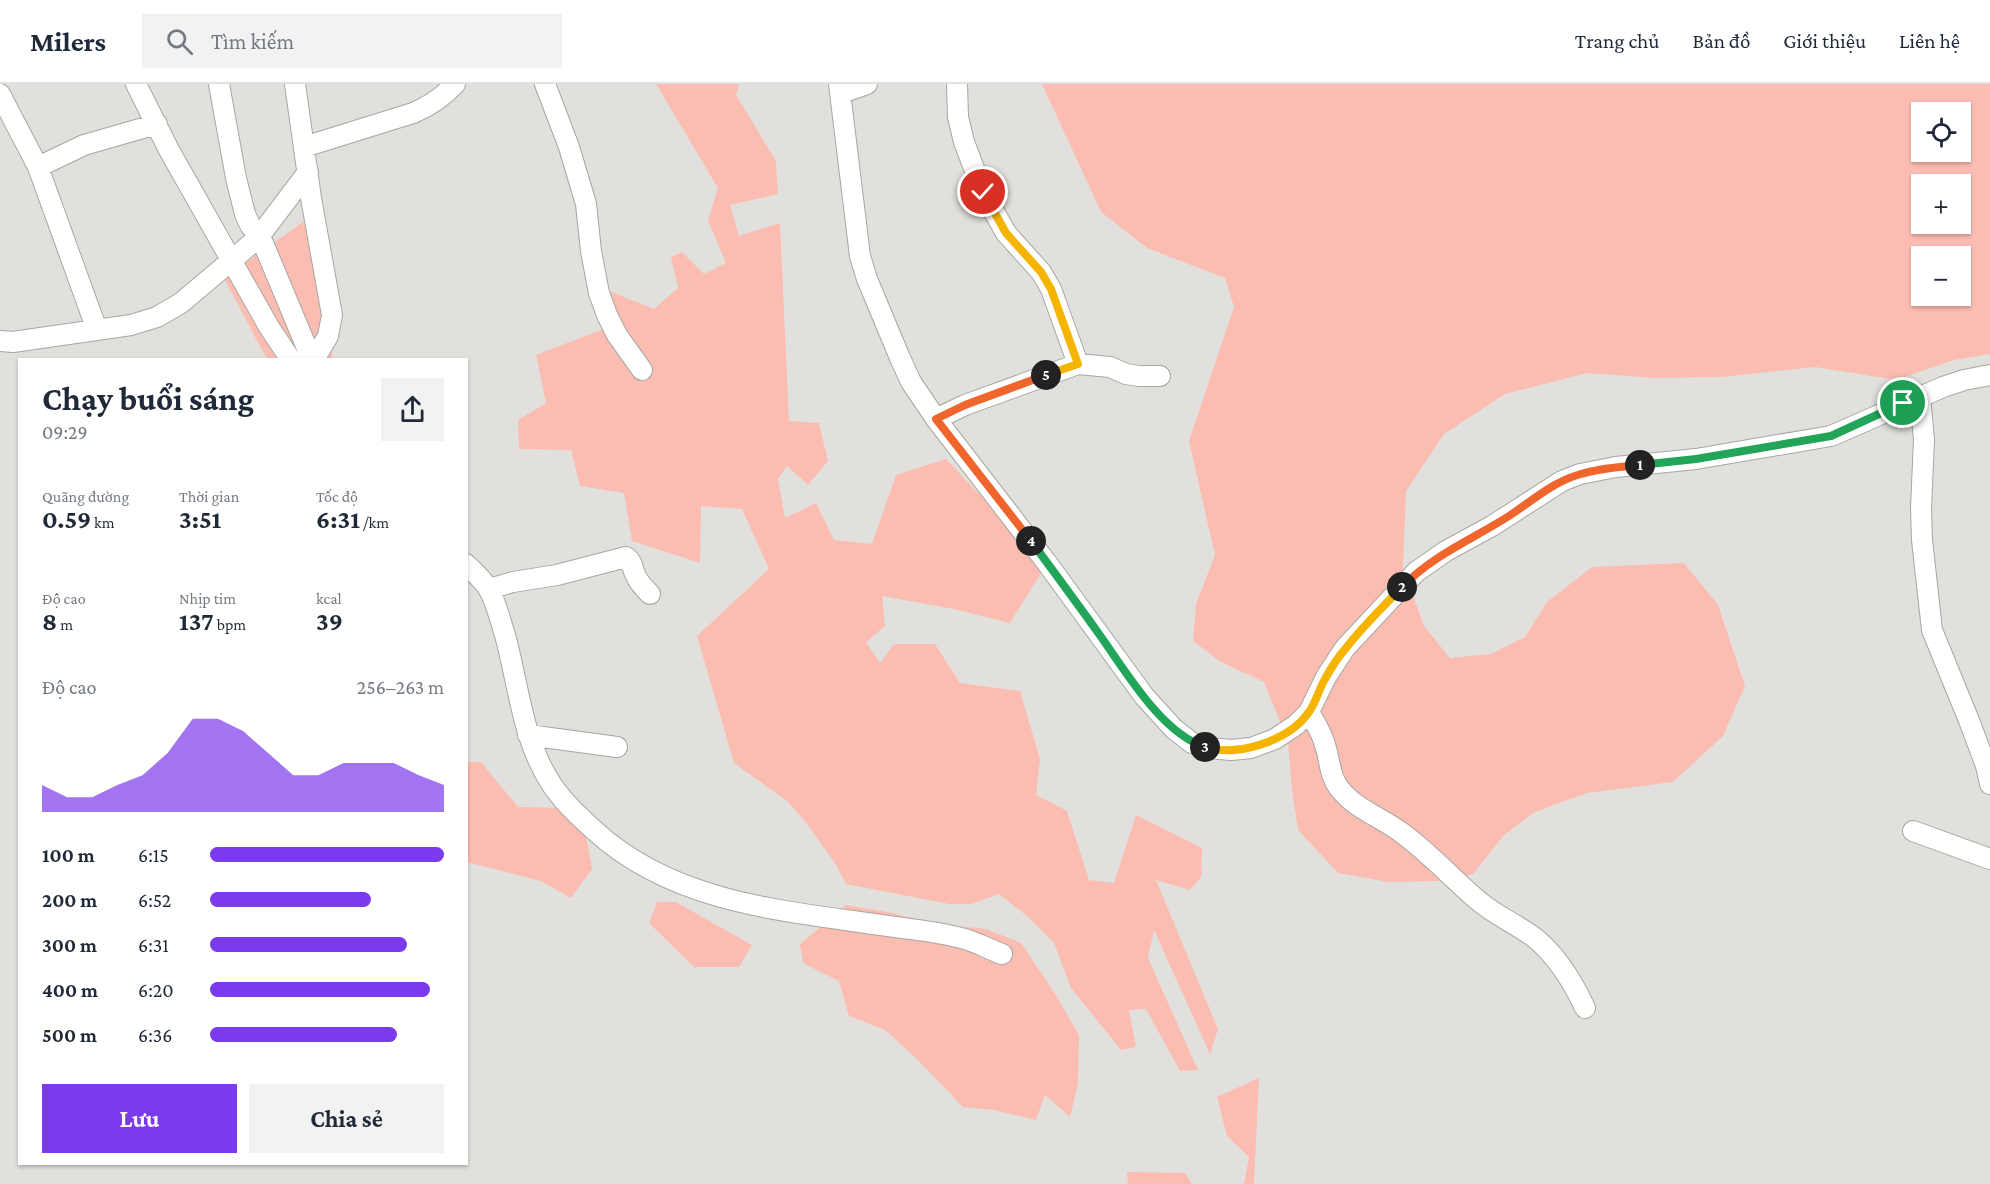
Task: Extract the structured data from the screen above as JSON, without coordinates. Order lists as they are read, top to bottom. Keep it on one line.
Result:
{"page":{"header":"Milers","search":"Tìm kiếm","nav":["Trang chủ","Bản đồ","Giới thiệu","Liên hệ"],"map_buttons":["+","−"],"heading":["Chạy buổi sáng","09:29"],"pins":["5","1","4","2","3"],"stats":[["Quãng đường","0.59 km"],["Thời gian","3:51"],["Tốc độ","6:31 /km"],["Độ cao","8 m"],["Nhịp tim","137 bpm"],["kcal","39"]],"chart":["Độ cao","256–263 m"],"list":[{"name":"100 m","note":"6:15"},{"name":"200 m","note":"6:52"},{"name":"300 m","note":"6:31"},{"name":"400 m","note":"6:20"},{"name":"500 m","note":"6:36"}],"buttons":["Lưu","Chia sẻ"]}}
